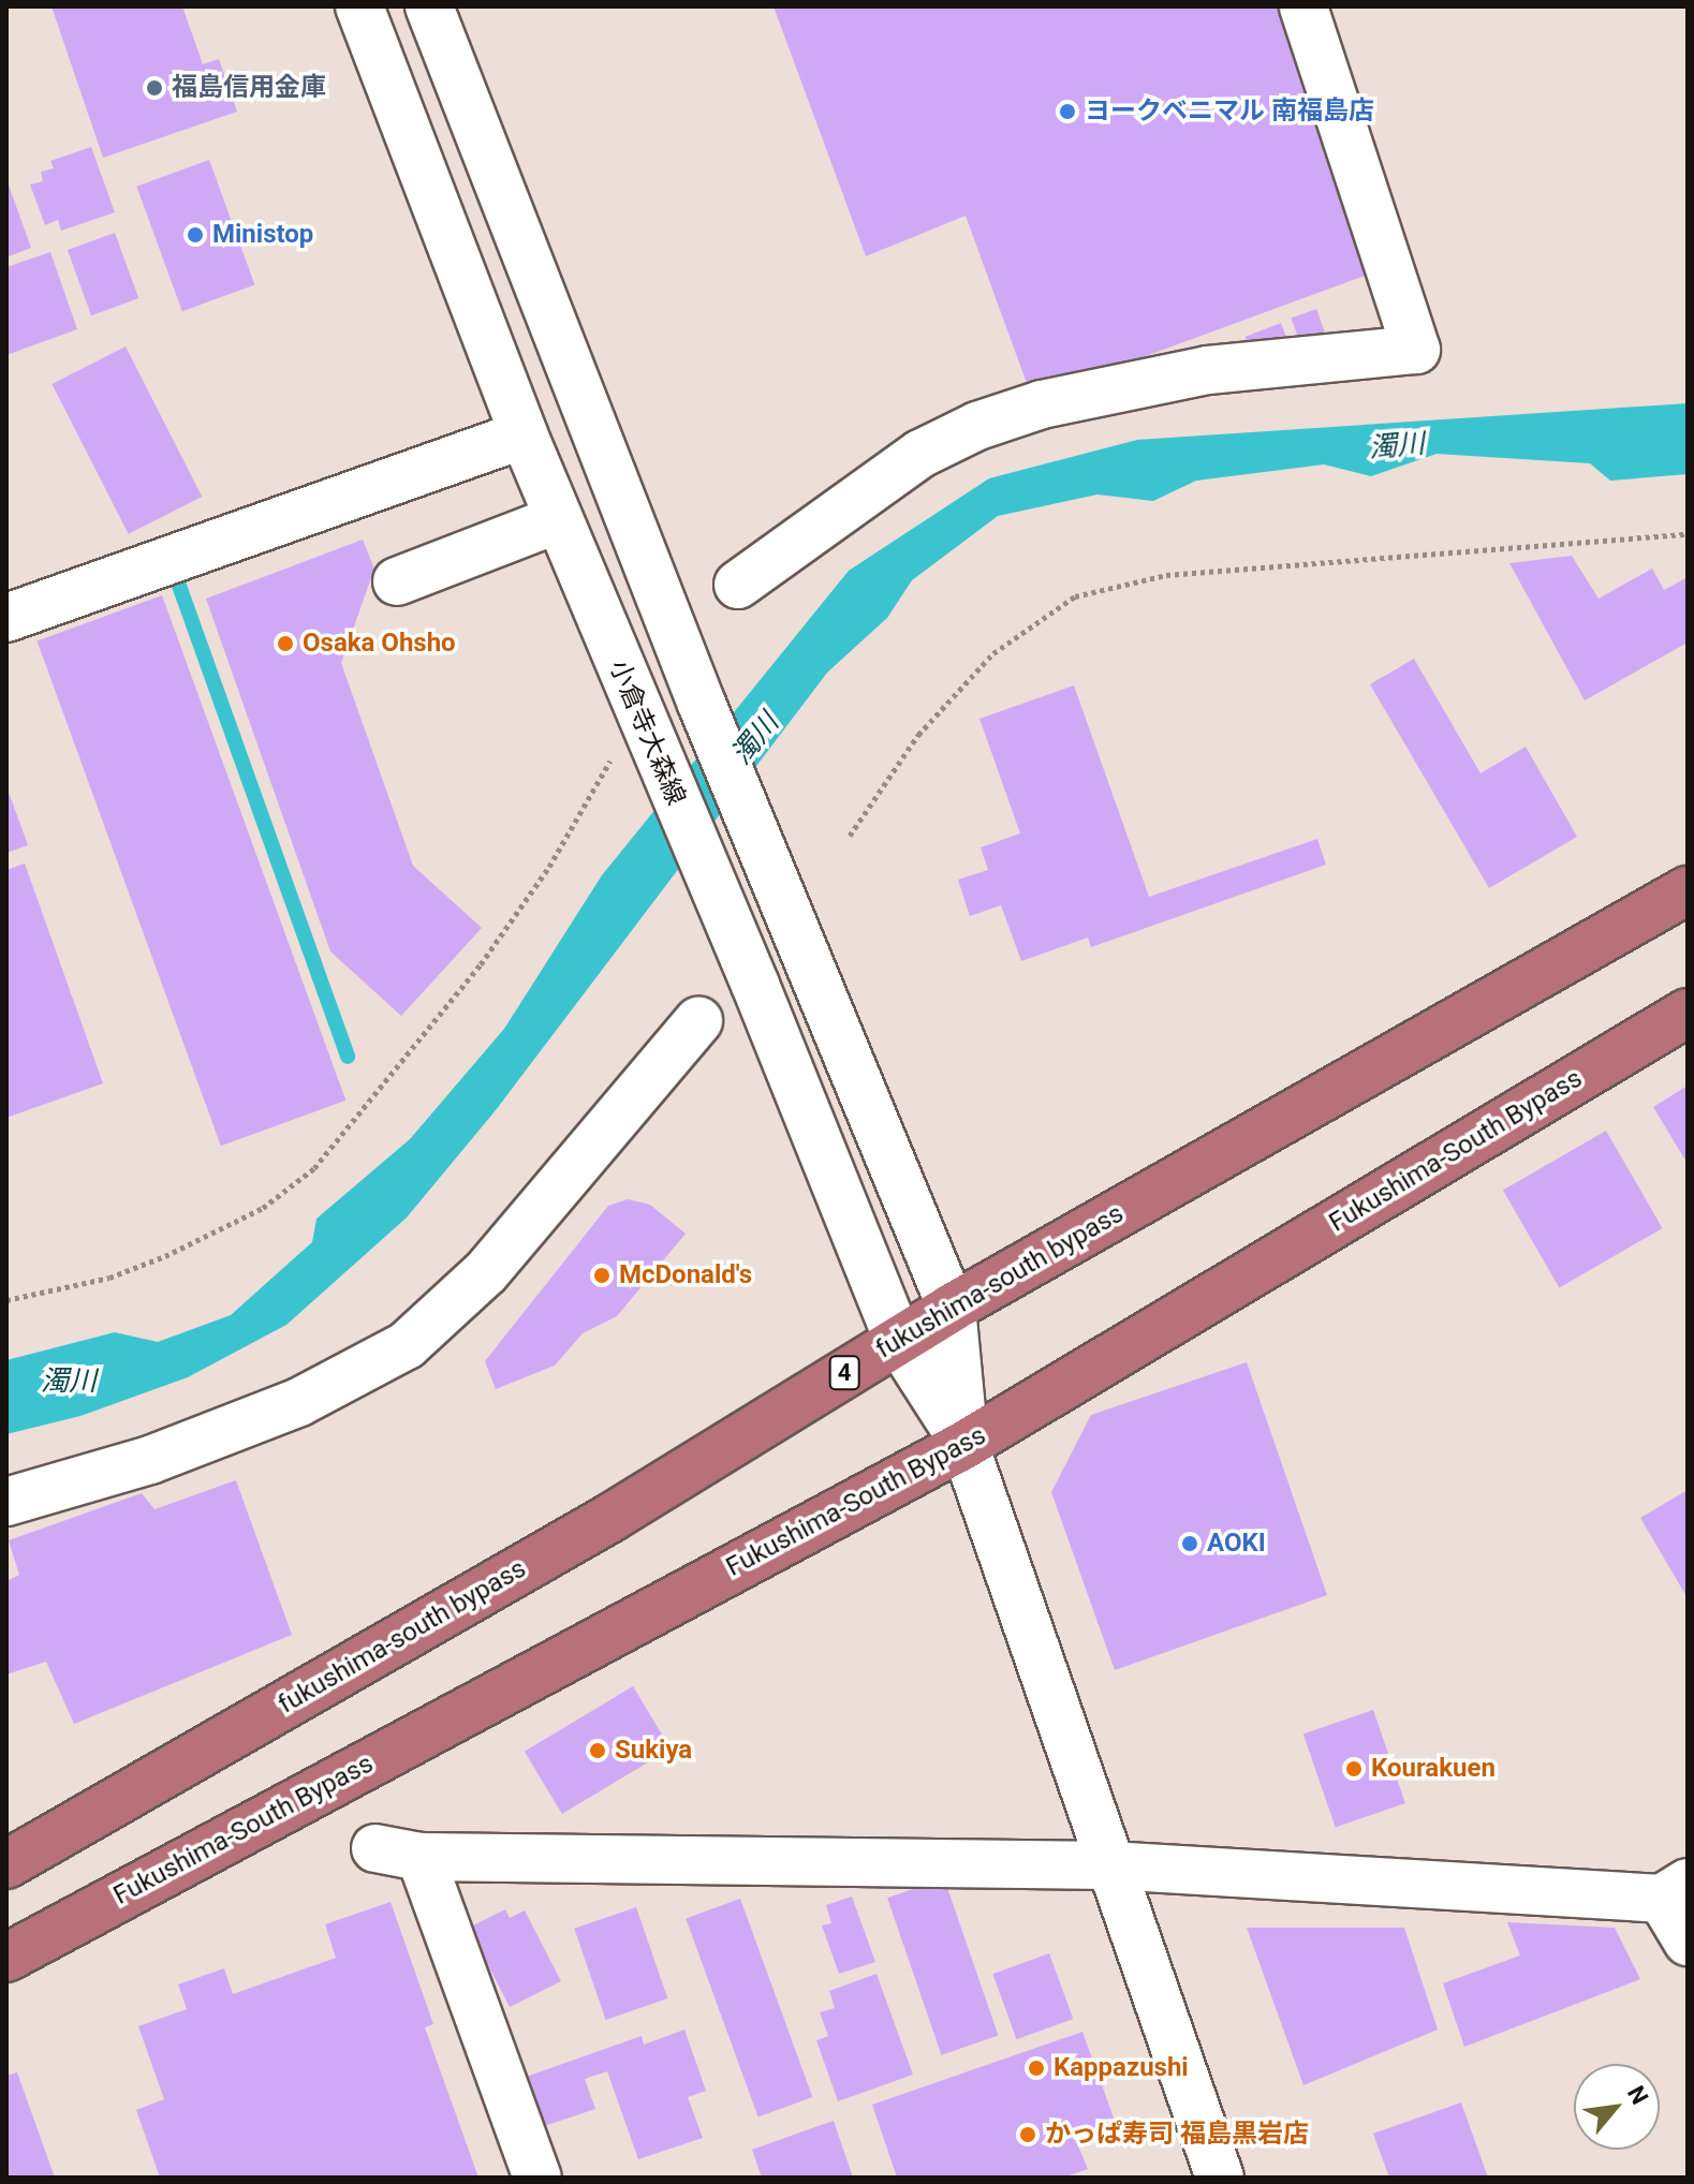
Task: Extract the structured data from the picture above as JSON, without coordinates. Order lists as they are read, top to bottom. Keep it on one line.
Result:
{"streets":{"highway":["Fukushima-South Bypass","fukushima-south bypass","4"],"street":["小倉寺大森線"]},"crossings":[["小倉寺大森線","Fukushima-South Bypass"],["小倉寺大森線","fukushima-south bypass"]],"water":["濁川"],"places":["福島信用金庫","ヨークベニマル 南福島店","Ministop","Osaka Ohsho","McDonald's","AOKI","Sukiya","Kourakuen","Kappazushi","かっぱ寿司 福島黒岩店"],"north":"top right"}
